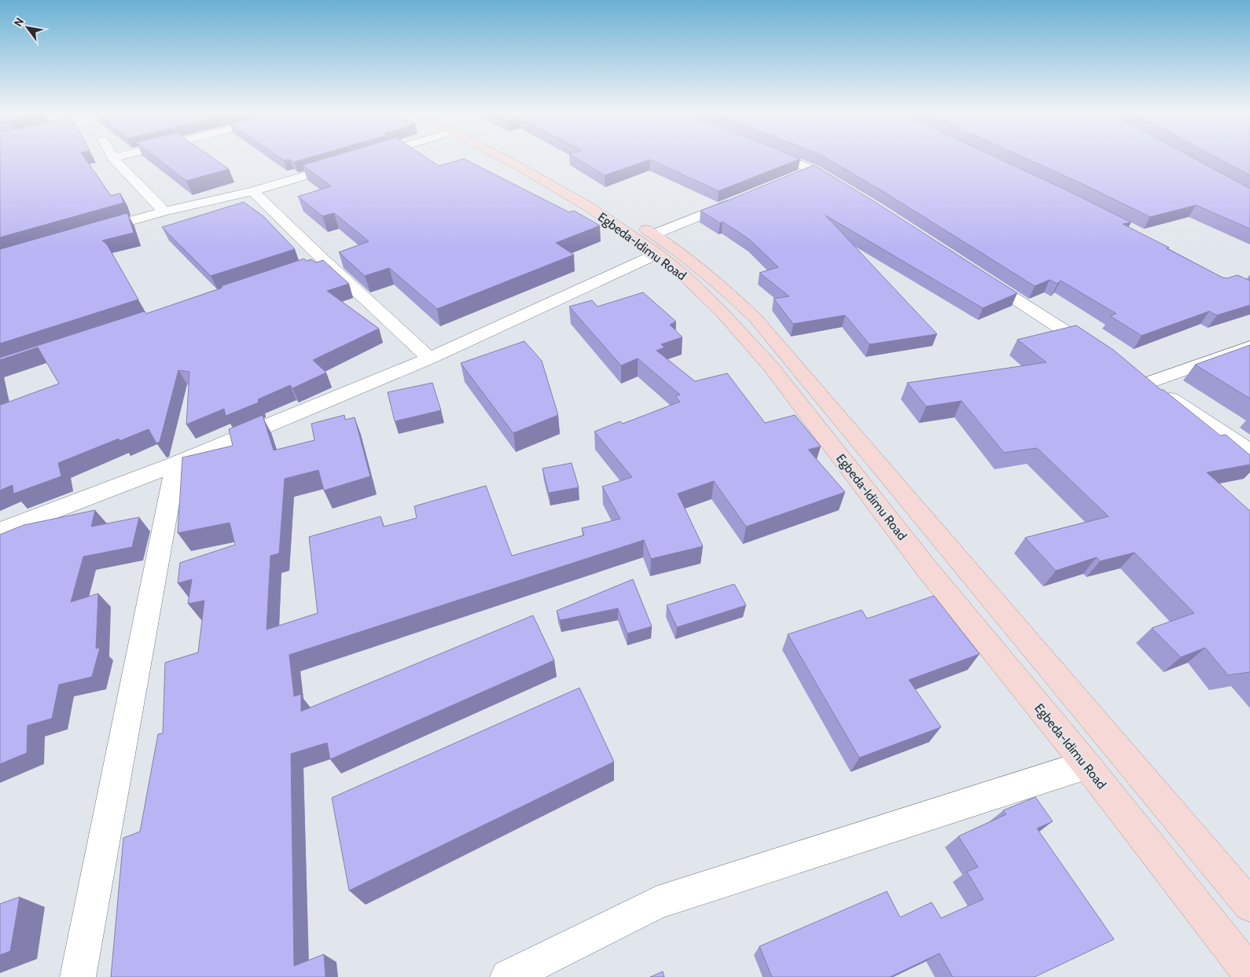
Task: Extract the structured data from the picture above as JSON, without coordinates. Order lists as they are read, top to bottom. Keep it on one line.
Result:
{"streets":{"main road":["Egbeda-Idimu Road"]},"north":"top left"}
